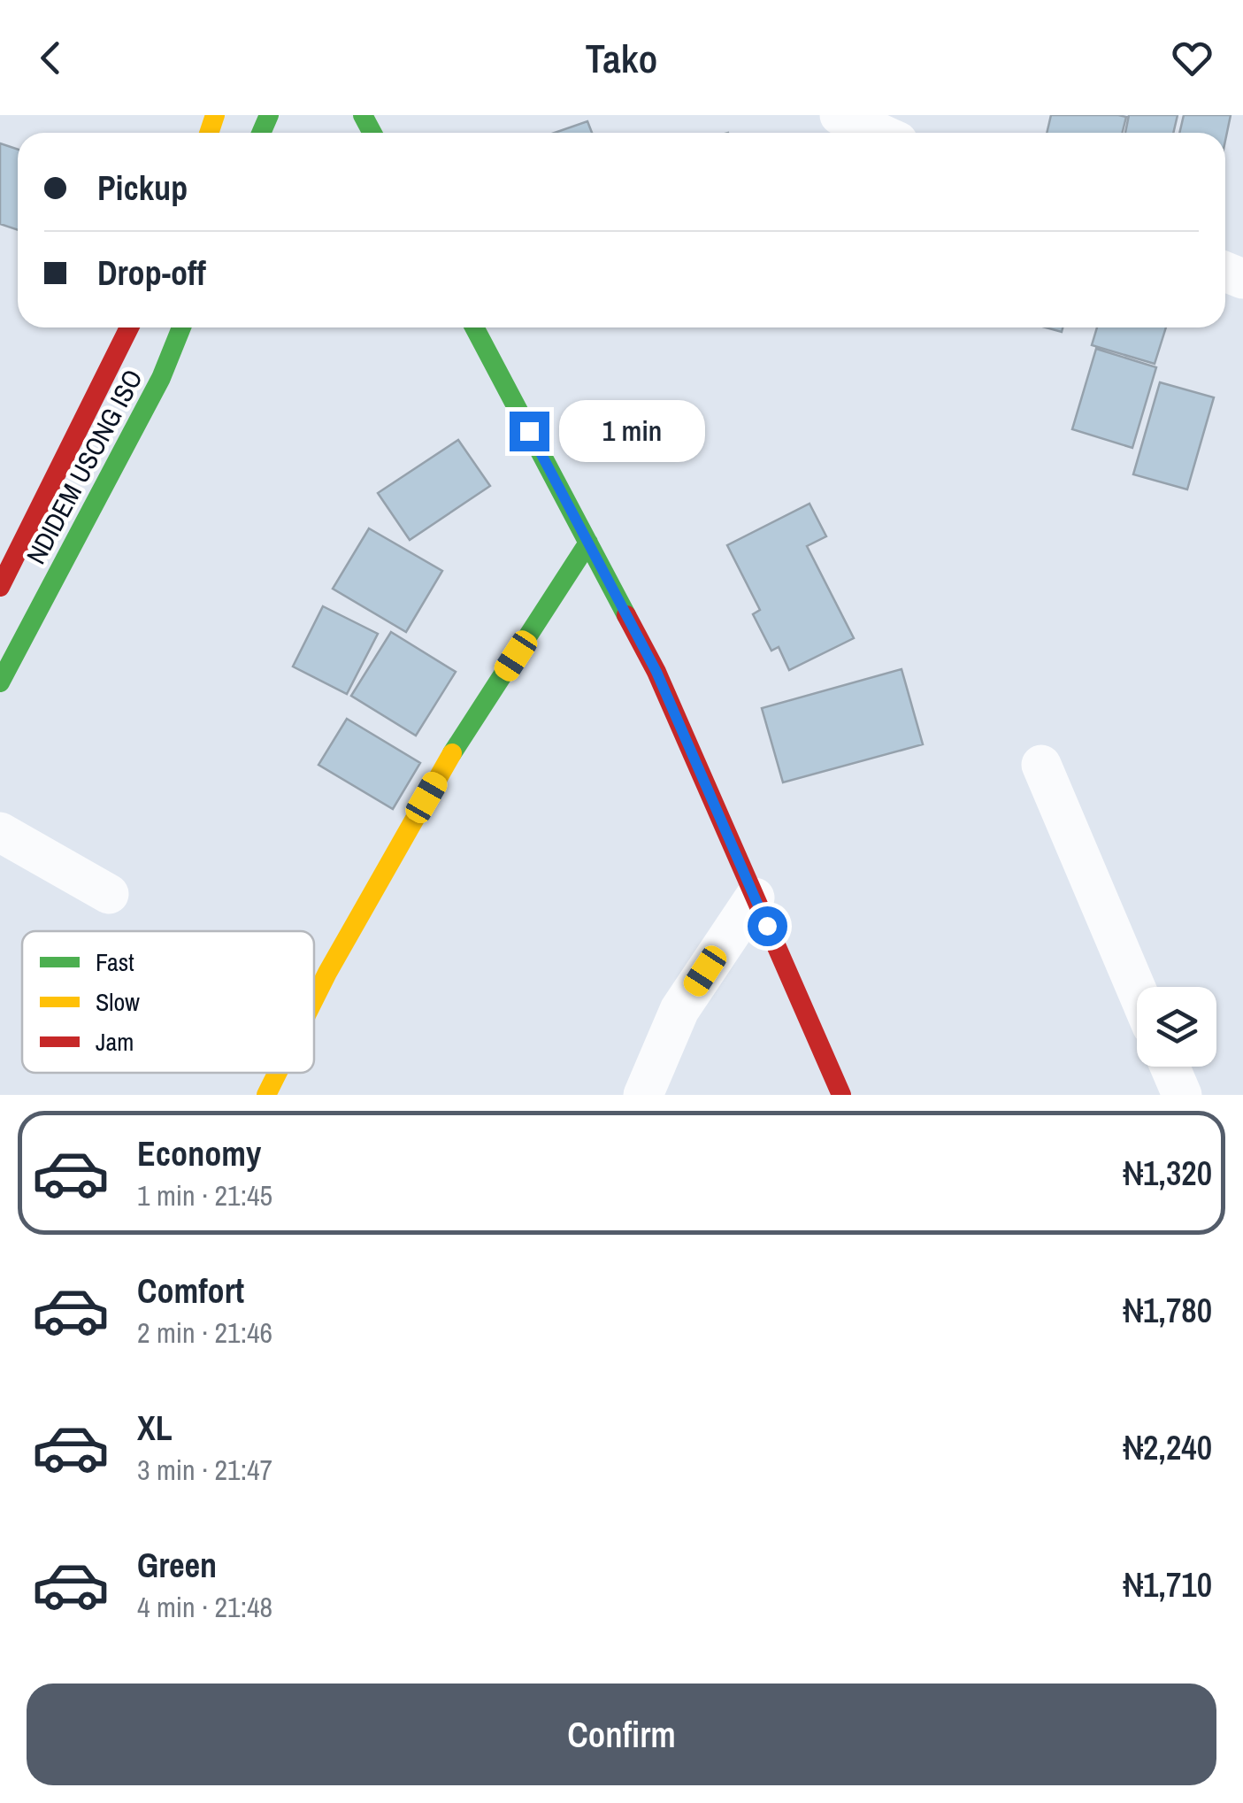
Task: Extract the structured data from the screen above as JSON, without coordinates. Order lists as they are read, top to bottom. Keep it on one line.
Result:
{"streets":{"main road":["NDIDEM USONG ISO"]},"legend":["Fast","Slow","Jam"],"page":{"header":"Tako","banner":["Pickup","Drop-off"],"bubble":"1 min","list":[{"name":"Economy","note":"1 min · 21:45","value":"₦1,320"},{"name":"Comfort","note":"2 min · 21:46","value":"₦1,780"},{"name":"XL","note":"3 min · 21:47","value":"₦2,240"},{"name":"Green","note":"4 min · 21:48","value":"₦1,710"}],"buttons":"Confirm"}}
